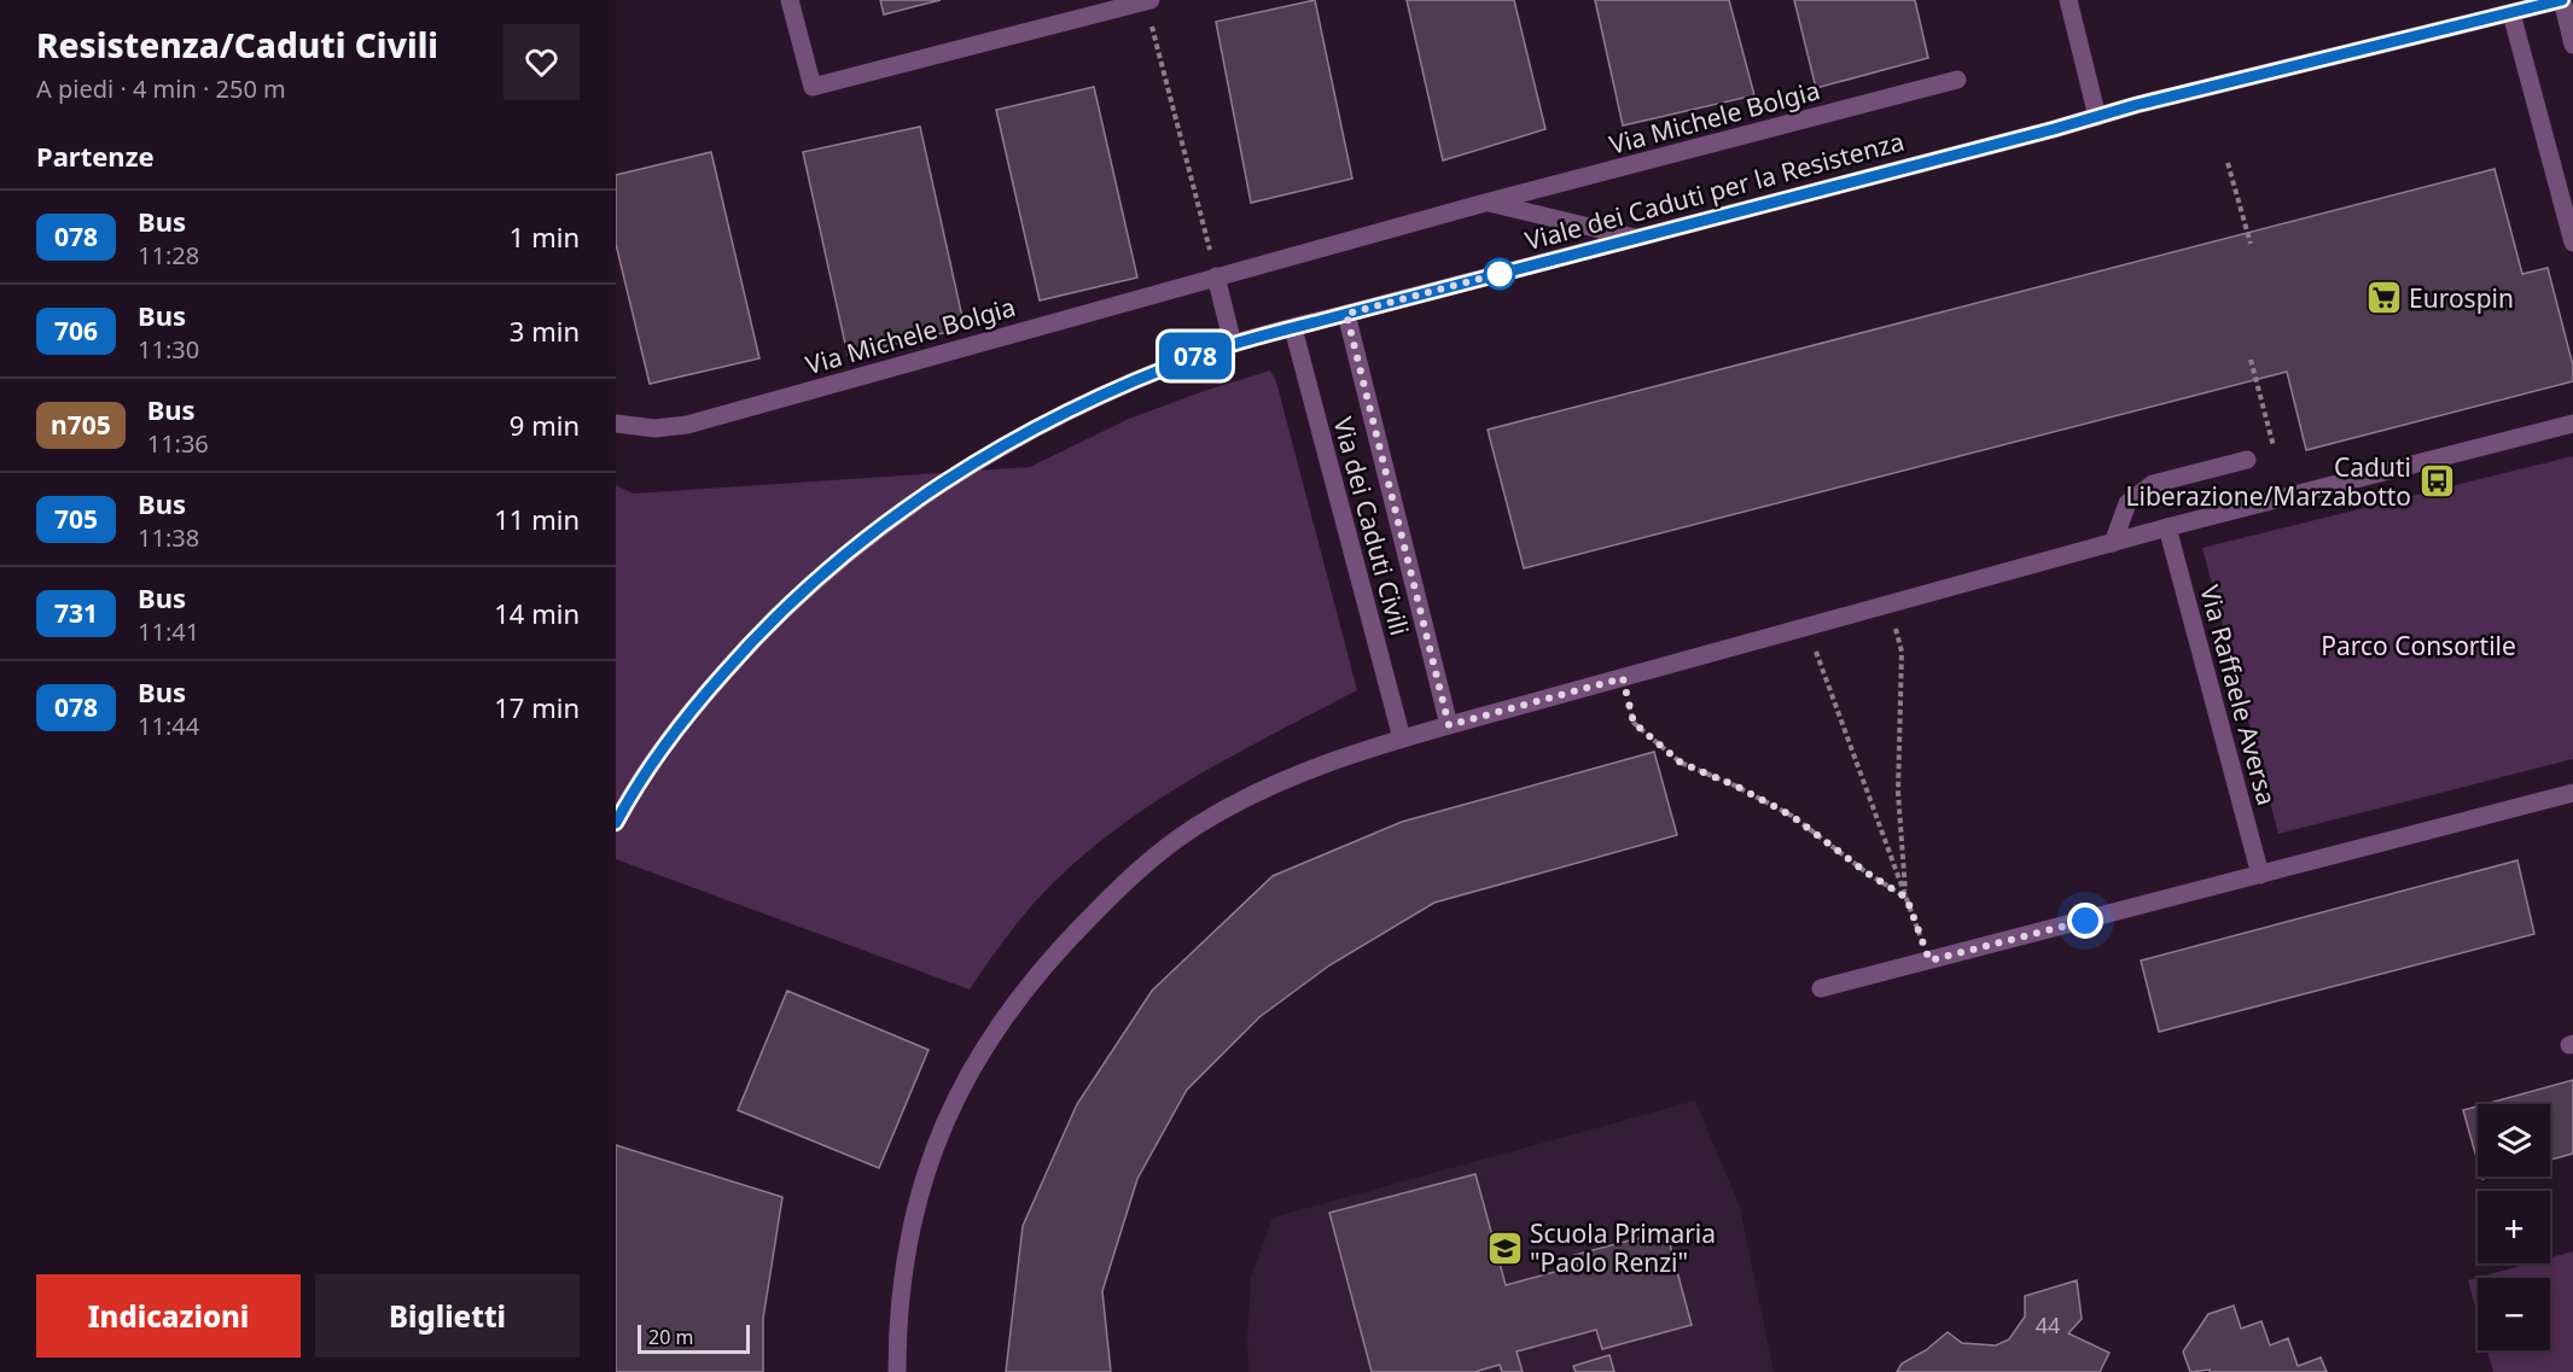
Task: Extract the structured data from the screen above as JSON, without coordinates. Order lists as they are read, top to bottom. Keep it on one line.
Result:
{"streets":{"street":["Via Michele Bolgia","Viale dei Caduti per la Resistenza","Via dei Caduti Civili","Via Raffaele Aversa"]},"crossings":[["Via Michele Bolgia","Viale dei Caduti per la Resistenza"],["Viale dei Caduti per la Resistenza","Via dei Caduti Civili"]],"parks":["Parco Consortile"],"places":{"supermarket":["Eurospin"],"bus stop":["Caduti Liberazione/Marzabotto"],"school or university":["Scuola Primaria \"Paolo Renzi\""]},"lines":["bus line 078"],"house_numbers":["44"],"scale_bar":"20 m","page":{"heading":[["Resistenza/Caduti Civili","A piedi · 4 min · 250 m"],"Partenze"],"on_map":"078","list":[{"mark":"078","name":"Bus","note":"11:28","value":"1 min"},{"mark":"706","name":"Bus","note":"11:30","value":"3 min"},{"mark":"n705","name":"Bus","note":"11:36","value":"9 min"},{"mark":"705","name":"Bus","note":"11:38","value":"11 min"},{"mark":"731","name":"Bus","note":"11:41","value":"14 min"},{"mark":"078","name":"Bus","note":"11:44","value":"17 min"}],"map_buttons":["+","−"],"buttons":["Indicazioni","Biglietti"],"scale":"20 m"}}
